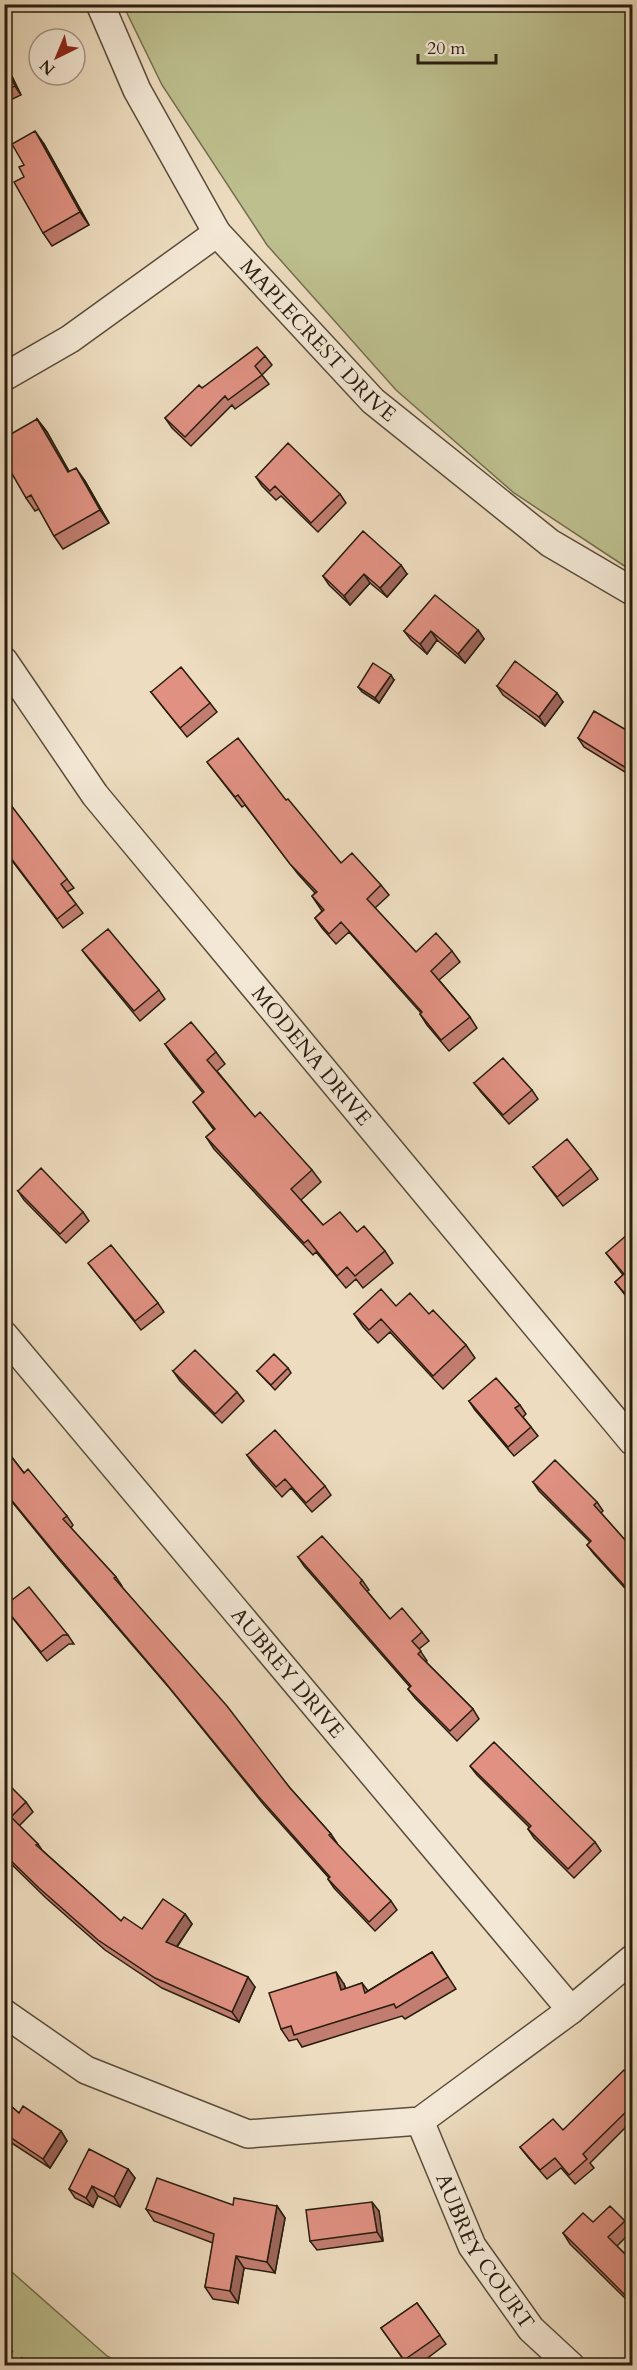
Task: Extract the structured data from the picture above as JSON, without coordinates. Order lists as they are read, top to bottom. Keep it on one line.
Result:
{"streets":{"street":["MAPLECREST DRIVE","MODENA DRIVE","AUBREY DRIVE","AUBREY COURT"]},"scale_bar":"20 m","north":"bottom left"}
